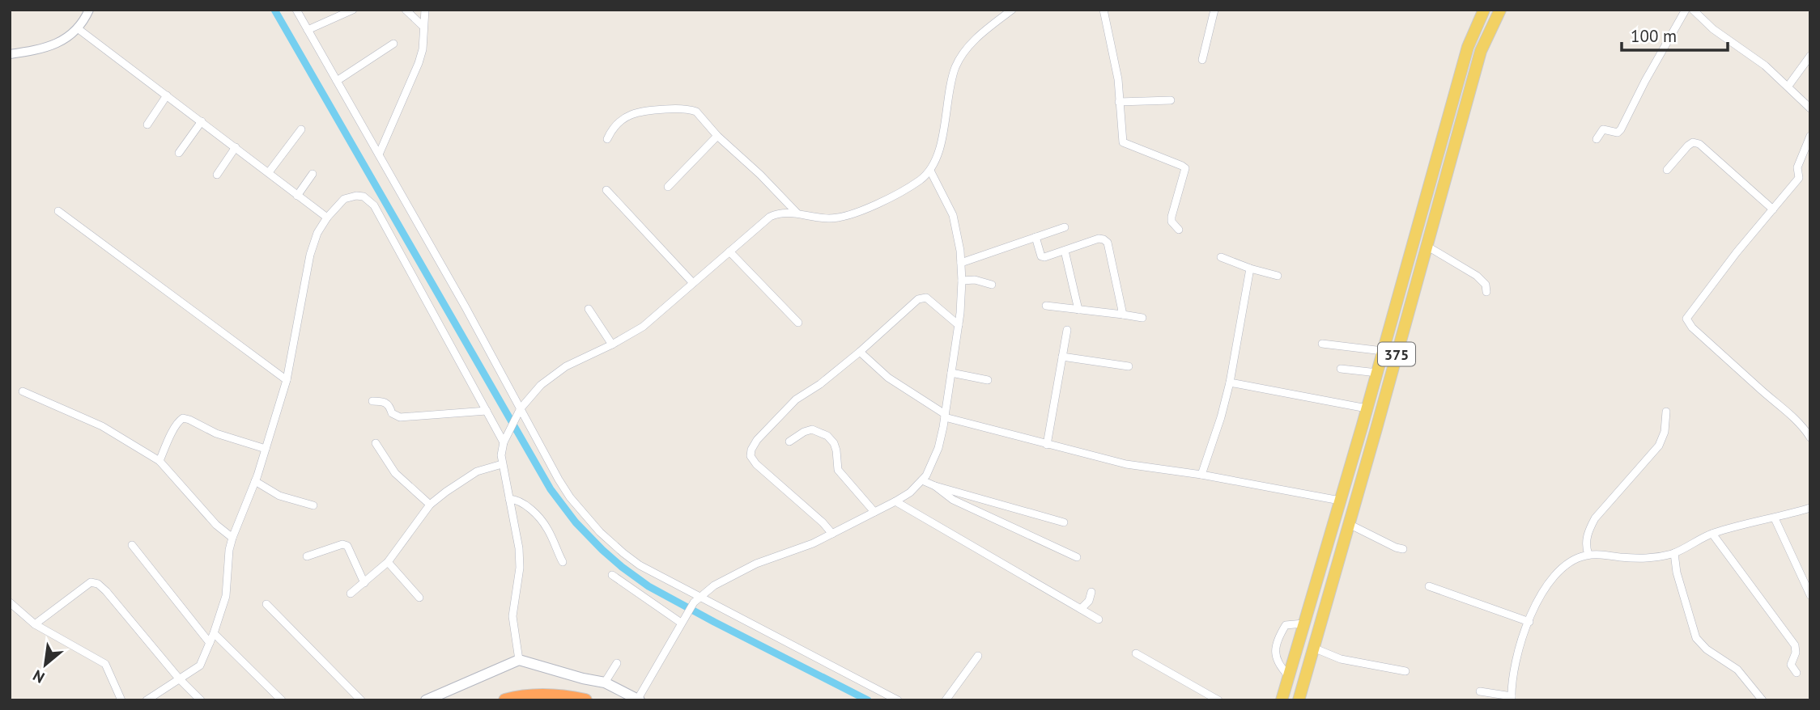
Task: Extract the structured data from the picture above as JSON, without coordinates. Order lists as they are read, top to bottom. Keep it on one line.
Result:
{"streets":{"main road":["375"]},"scale_bar":"100 m","north":"bottom left"}
